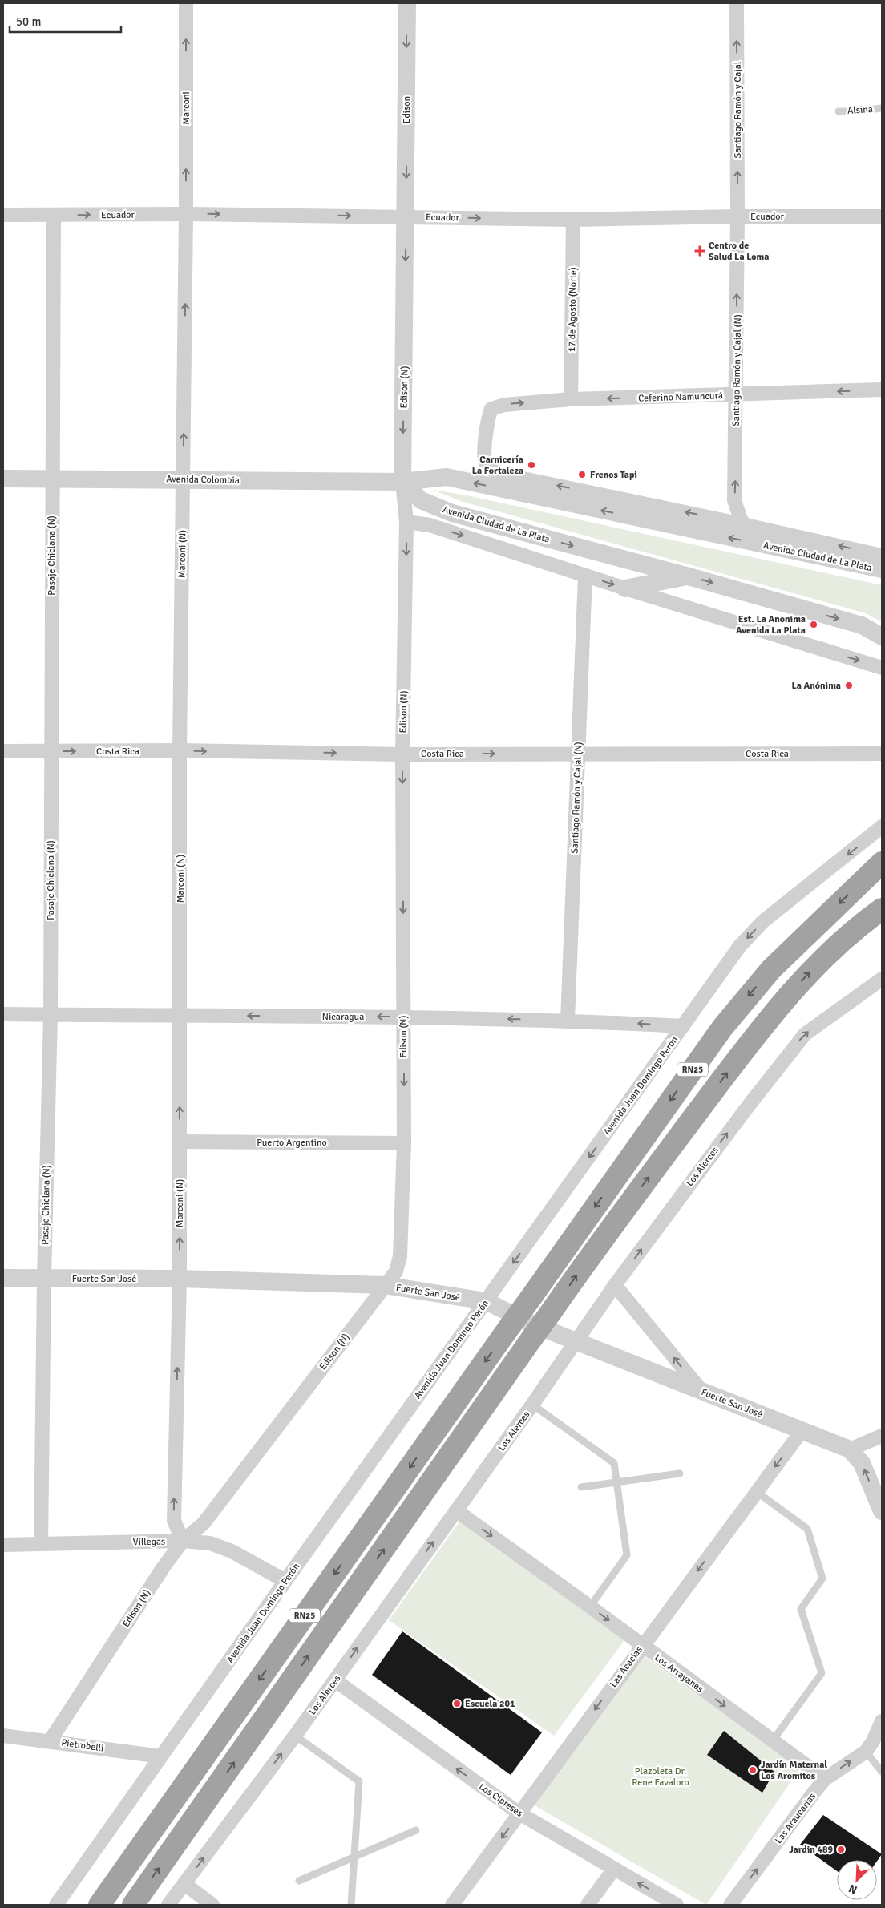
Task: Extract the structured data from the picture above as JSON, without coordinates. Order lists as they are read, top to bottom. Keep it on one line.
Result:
{"streets":{"highway":["RN25"],"street":["Marconi","Edison","Santiago Ramón y Cajal","Ecuador","17 de Agosto (Norte)","Santiago Ramón y Cajal (N)","Edison (N)","Ceferino Namuncurá","Avenida Colombia","Avenida Ciudad de La Plata","Marconi (N)","Pasaje Chiclana (N)","Costa Rica","Nicaragua","Avenida Juan Domingo Perón","Puerto Argentino","Los Alerces","Fuerte San José","Villegas","Las Acacias","Los Arrayanes","Pietrobelli","Los Cipreses","Las Araucarias"],"lane":["Alsina"]},"crossings":[["Marconi","Ecuador"],["Marconi","Marconi (N)"],["Edison","Ecuador"],["Edison","Edison (N)"],["Santiago Ramón y Cajal","Ecuador"],["Santiago Ramón y Cajal","Santiago Ramón y Cajal (N)"],["Ecuador","17 de Agosto (Norte)"],["Ecuador","Santiago Ramón y Cajal (N)"],["Ecuador","Edison (N)"],["Ecuador","Marconi (N)"],["Ecuador","Pasaje Chiclana (N)"],["17 de Agosto (Norte)","Ceferino Namuncurá"],["Santiago Ramón y Cajal (N)","Ceferino Namuncurá"],["Santiago Ramón y Cajal (N)","Avenida Ciudad de La Plata"],["Santiago Ramón y Cajal (N)","Costa Rica"],["Santiago Ramón y Cajal (N)","Nicaragua"],["Edison (N)","Avenida Colombia"],["Edison (N)","Avenida Ciudad de La Plata"],["Edison (N)","Marconi (N)"],["Edison (N)","Costa Rica"],["Edison (N)","Nicaragua"],["Edison (N)","Puerto Argentino"],["Edison (N)","Fuerte San José"],["Edison (N)","Villegas"],["Edison (N)","Pietrobelli"],["Ceferino Namuncurá","Avenida Ciudad de La Plata"],["Avenida Colombia","Avenida Ciudad de La Plata"],["Avenida Colombia","Marconi (N)"],["Avenida Colombia","Pasaje Chiclana (N)"],["Marconi (N)","Costa Rica"],["Marconi (N)","Nicaragua"],["Marconi (N)","Puerto Argentino"],["Marconi (N)","Fuerte San José"],["Marconi (N)","Villegas"],["Pasaje Chiclana (N)","Costa Rica"],["Pasaje Chiclana (N)","Nicaragua"],["Pasaje Chiclana (N)","Fuerte San José"],["Pasaje Chiclana (N)","Villegas"],["Nicaragua","Avenida Juan Domingo Perón"],["Avenida Juan Domingo Perón","Fuerte San José"],["Avenida Juan Domingo Perón","Villegas"],["Avenida Juan Domingo Perón","Pietrobelli"],["Los Alerces","Fuerte San José"],["Los Alerces","Los Arrayanes"],["Los Alerces","Los Cipreses"],["Fuerte San José","Las Acacias"],["Las Acacias","Los Arrayanes"],["Las Acacias","Los Cipreses"],["Los Arrayanes","Las Araucarias"]],"one_way":["Marconi","Edison","Santiago Ramón y Cajal","Ecuador","Santiago Ramón y Cajal (N)","Edison (N)","Marconi (N)","Costa Rica","Nicaragua","Avenida Juan Domingo Perón","Los Alerces","Las Acacias","Los Arrayanes","Los Cipreses","Las Araucarias"],"parks":["Plazoleta Dr. Rene Favaloro"],"places":{"health":["Centro de Salud La Loma"],"other":["Carnicería La Fortaleza","Frenos Tapi","Est. La Anonima Avenida La Plata","La Anónima","Escuela 201","Jardín Maternal Los Aromitos","Jardin 489"]},"scale_bar":"50 m","north":"bottom left"}
